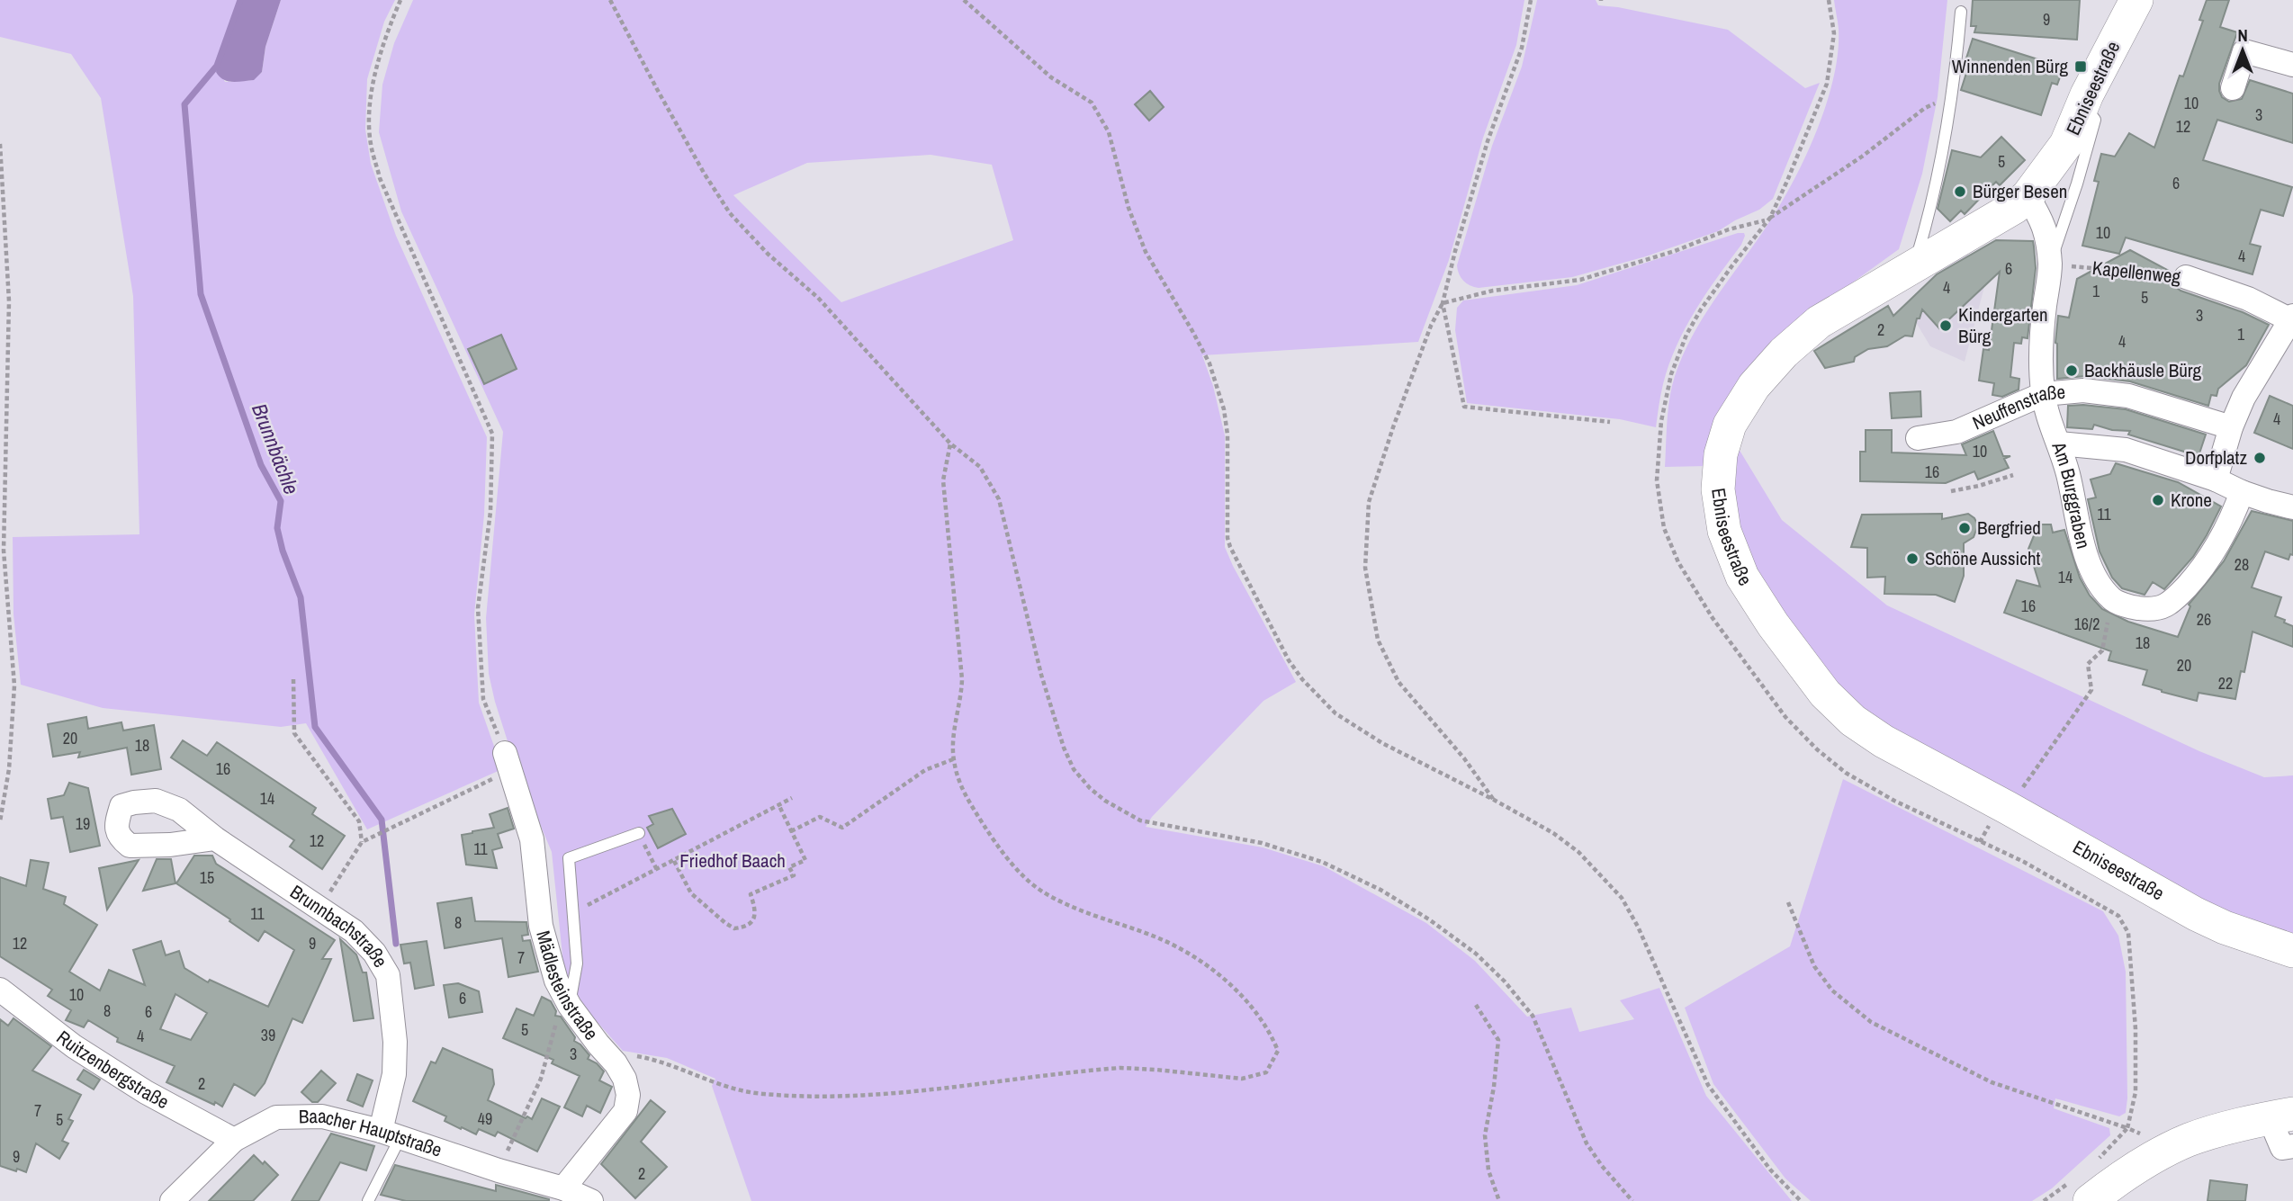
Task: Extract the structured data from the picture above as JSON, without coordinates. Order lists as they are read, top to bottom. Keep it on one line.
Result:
{"streets":{"street":["Ebniseestraße","Kapellenweg","Neuffenstraße","Am Burggraben","Brunnbachstraße","Mädlesteinstraße","Ruitzenbergstraße","Baacher Hauptstraße"]},"crossings":[["Ebniseestraße","Am Burggraben"],["Kapellenweg","Am Burggraben"],["Neuffenstraße","Am Burggraben"],["Brunnbachstraße","Baacher Hauptstraße"],["Mädlesteinstraße","Baacher Hauptstraße"],["Ruitzenbergstraße","Baacher Hauptstraße"]],"water":["Brunnbächle"],"parks":["Friedhof Baach"],"places":{"transit":["Winnenden Bürg"],"other":["Bürger Besen","Kindergarten Bürg","Backhäusle Bürg","Dorfplatz","Krone","Bergfried","Schöne Aussicht"]},"house_numbers":["9","10","3","12","5","6","10","4","6","4","1","5","3","2","1","4","4","10","16","11","28","14","16","26","16/2","18","20","22","20","18","16","14","19","12","11","15","11","8","12","9","7","10","6","8","6","5","39","4","3","2","7","49","5","9","2"],"north":"top"}
